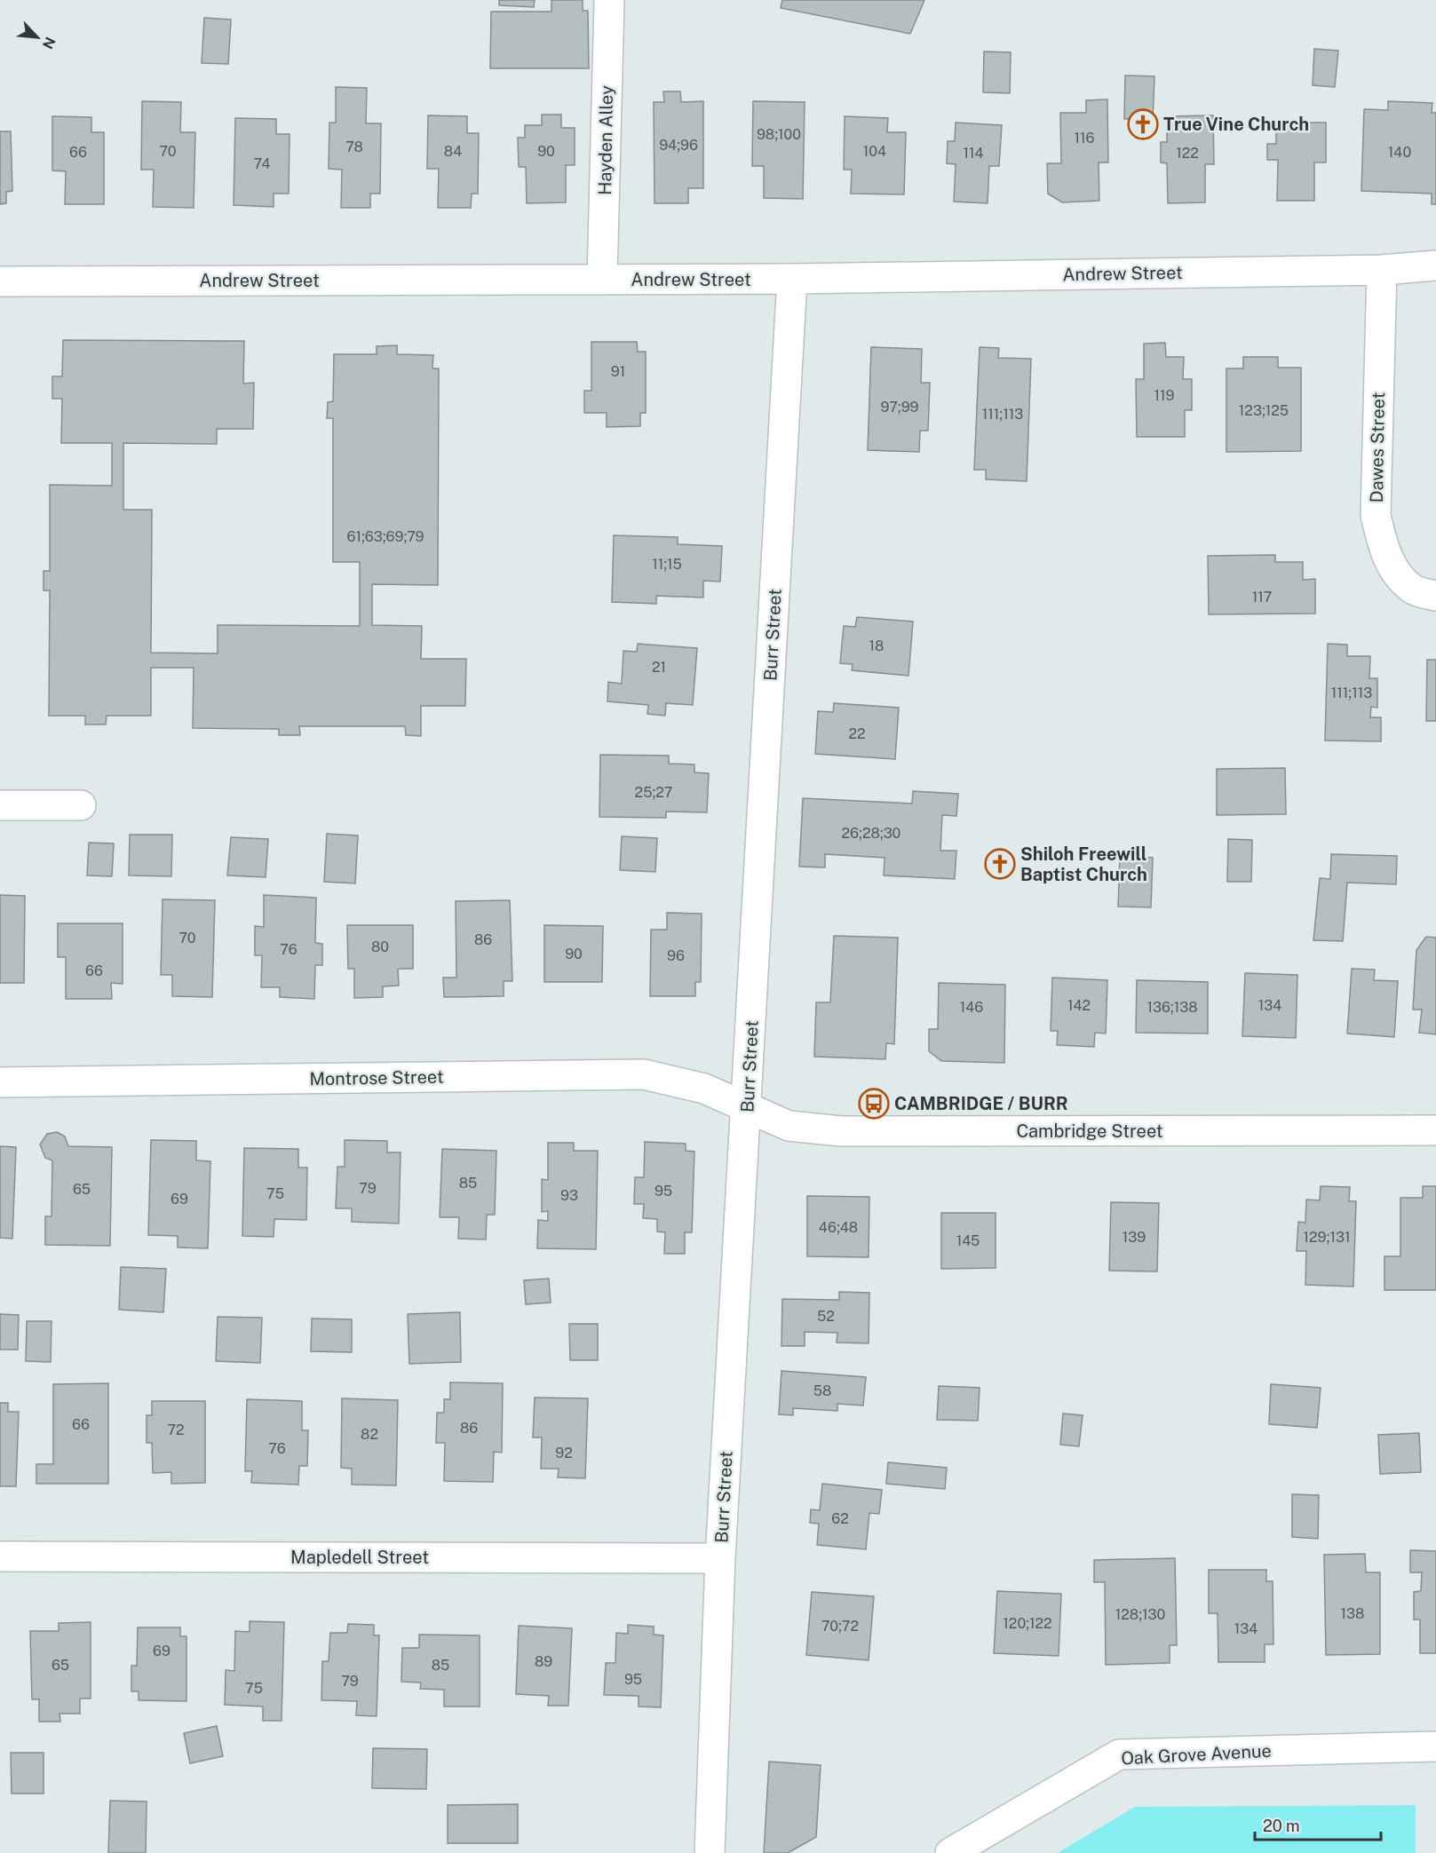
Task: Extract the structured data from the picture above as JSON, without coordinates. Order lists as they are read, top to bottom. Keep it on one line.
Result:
{"streets":{"street":["Hayden Alley","Andrew Street","Dawes Street","Burr Street","Montrose Street","Cambridge Street","Mapledell Street","Oak Grove Avenue"]},"crossings":[["Hayden Alley","Andrew Street"],["Andrew Street","Dawes Street"],["Andrew Street","Burr Street"],["Burr Street","Montrose Street"],["Burr Street","Cambridge Street"],["Burr Street","Mapledell Street"],["Montrose Street","Cambridge Street"]],"places":{"church":["True Vine Church","Shiloh Freewill Baptist Church"],"bus stop":["CAMBRIDGE / BURR"]},"house_numbers":["98;100","116","94;96","78","70","84","90","104","66","140","114","122","74","91","119","97;99","123;125","111;113","61;63;69;79","11;15","117","18","21","111;113","22","25;27","26;28;30","70","86","80","76","90","96","66","142","134","146","136;138","85","79","65","95","75","93","69","46;48","139","129;131","145","52","58","66","86","72","82","76","92","62","138","128;130","120;122","70;72","134","69","89","65","85","95","79","75"],"scale_bar":"20 m","north":"bottom right"}
